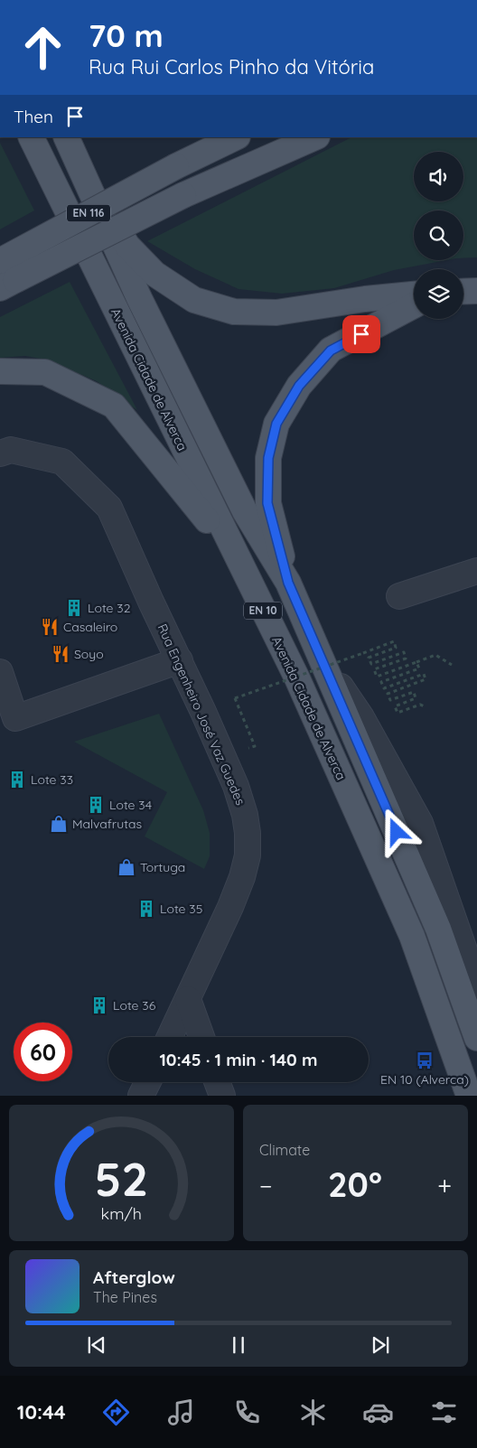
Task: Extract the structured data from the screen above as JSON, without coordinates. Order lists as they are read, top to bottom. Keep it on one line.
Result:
{"streets":{"main road":["EN 116","Avenida Cidade de Alverca","EN 10"],"street":["Rua Engenheiro José Vaz Guedes"]},"places":{"building":["Lote 32","Lote 33","Lote 34","Lote 35","Lote 36"],"restaurant":["Casaleiro","Soyo"],"shop":["Malvafrutas","Tortuga"],"bus stop":["EN 10 (Alverca)"]},"page":{"turn":["70 m","Rua Rui Carlos Pinho da Vitória"],"then":"Then","limit":"60","trip":"10:45 · 1 min · 140 m","tile":"Climate","heat":["−","20°","+"],"song":["Afterglow","The Pines"],"tabs":"10:44","gauge":["52","km/h"]}}
